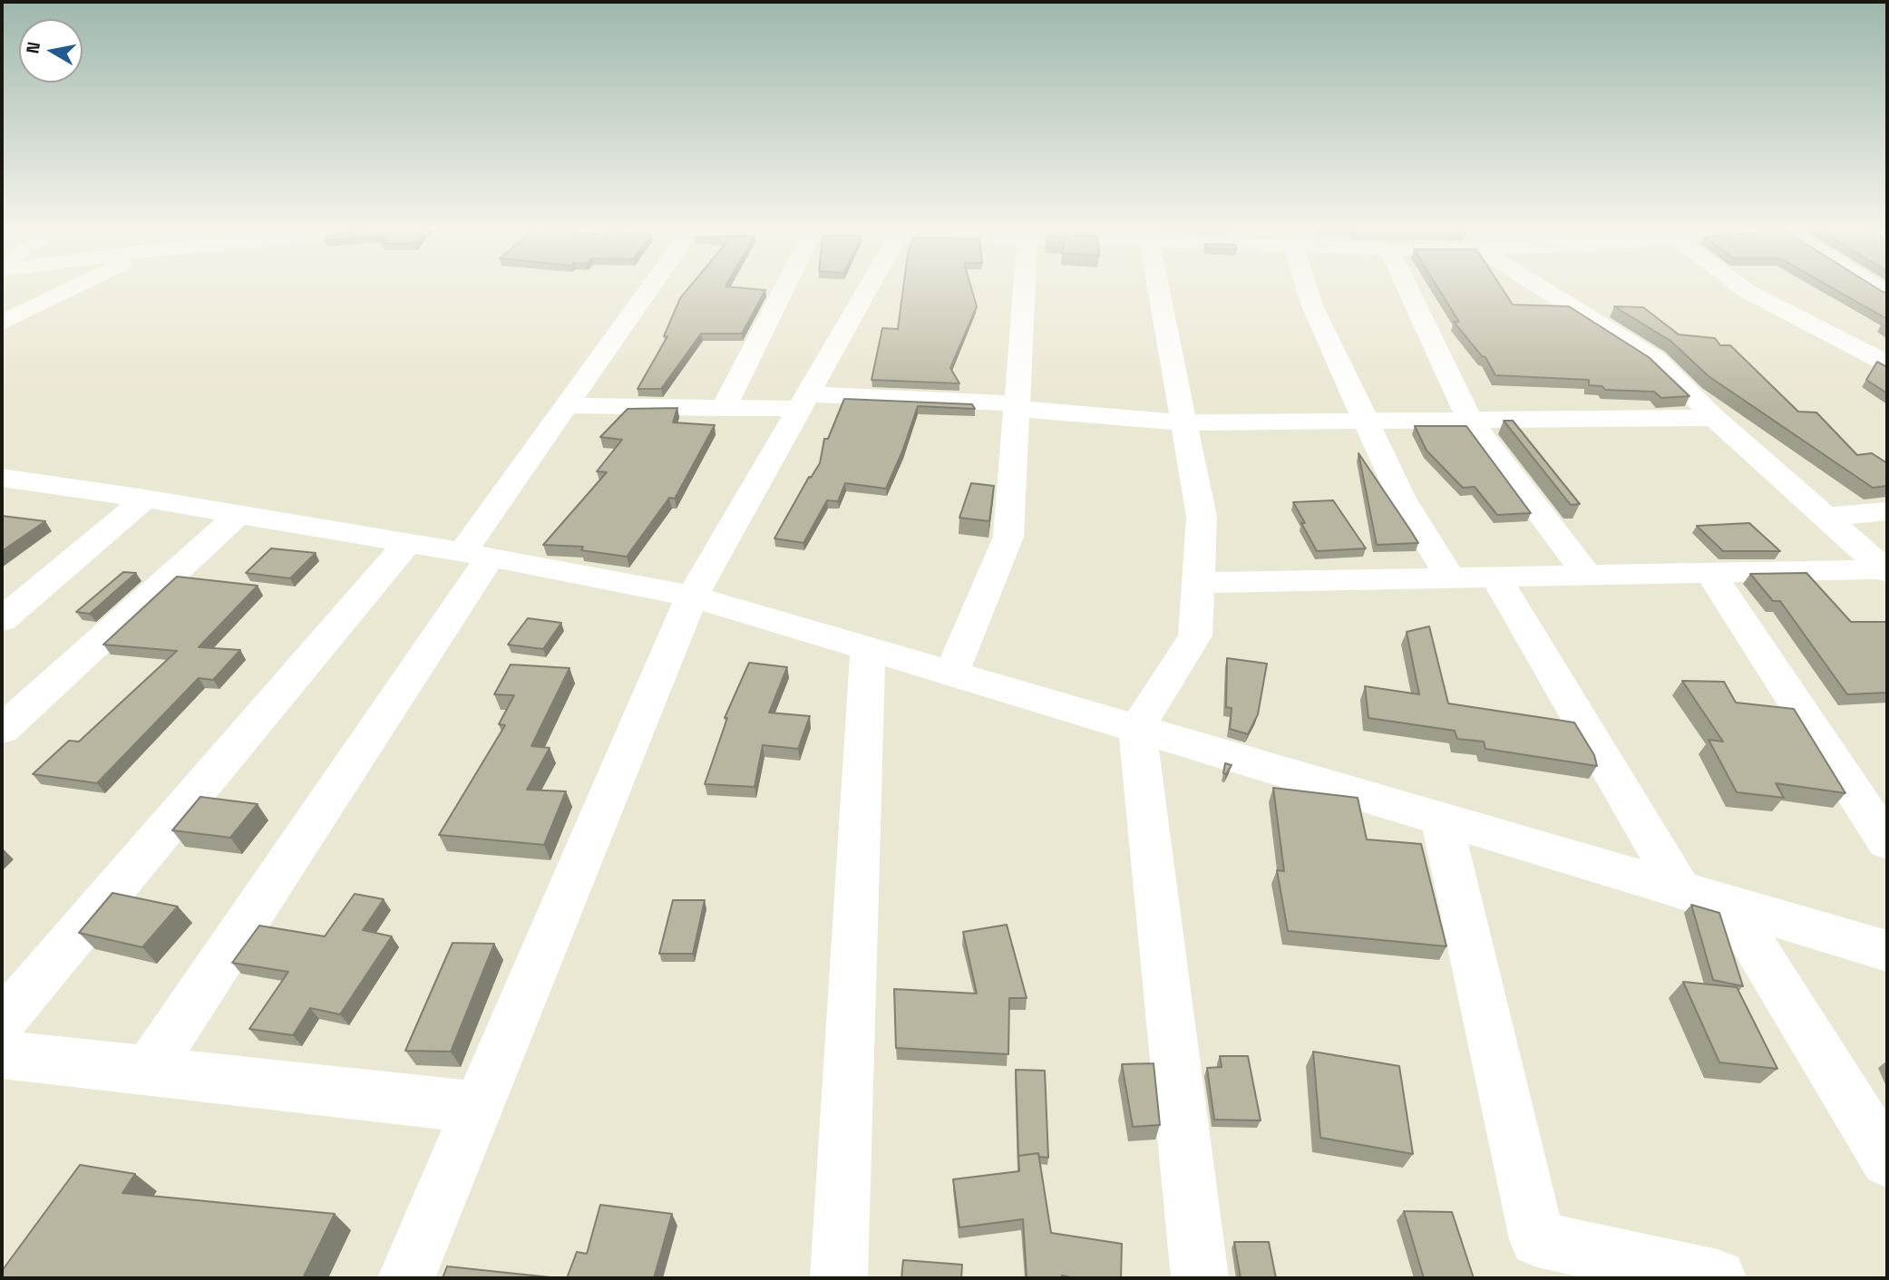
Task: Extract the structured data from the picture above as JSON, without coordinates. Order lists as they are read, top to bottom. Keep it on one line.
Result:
{"north":"left"}
